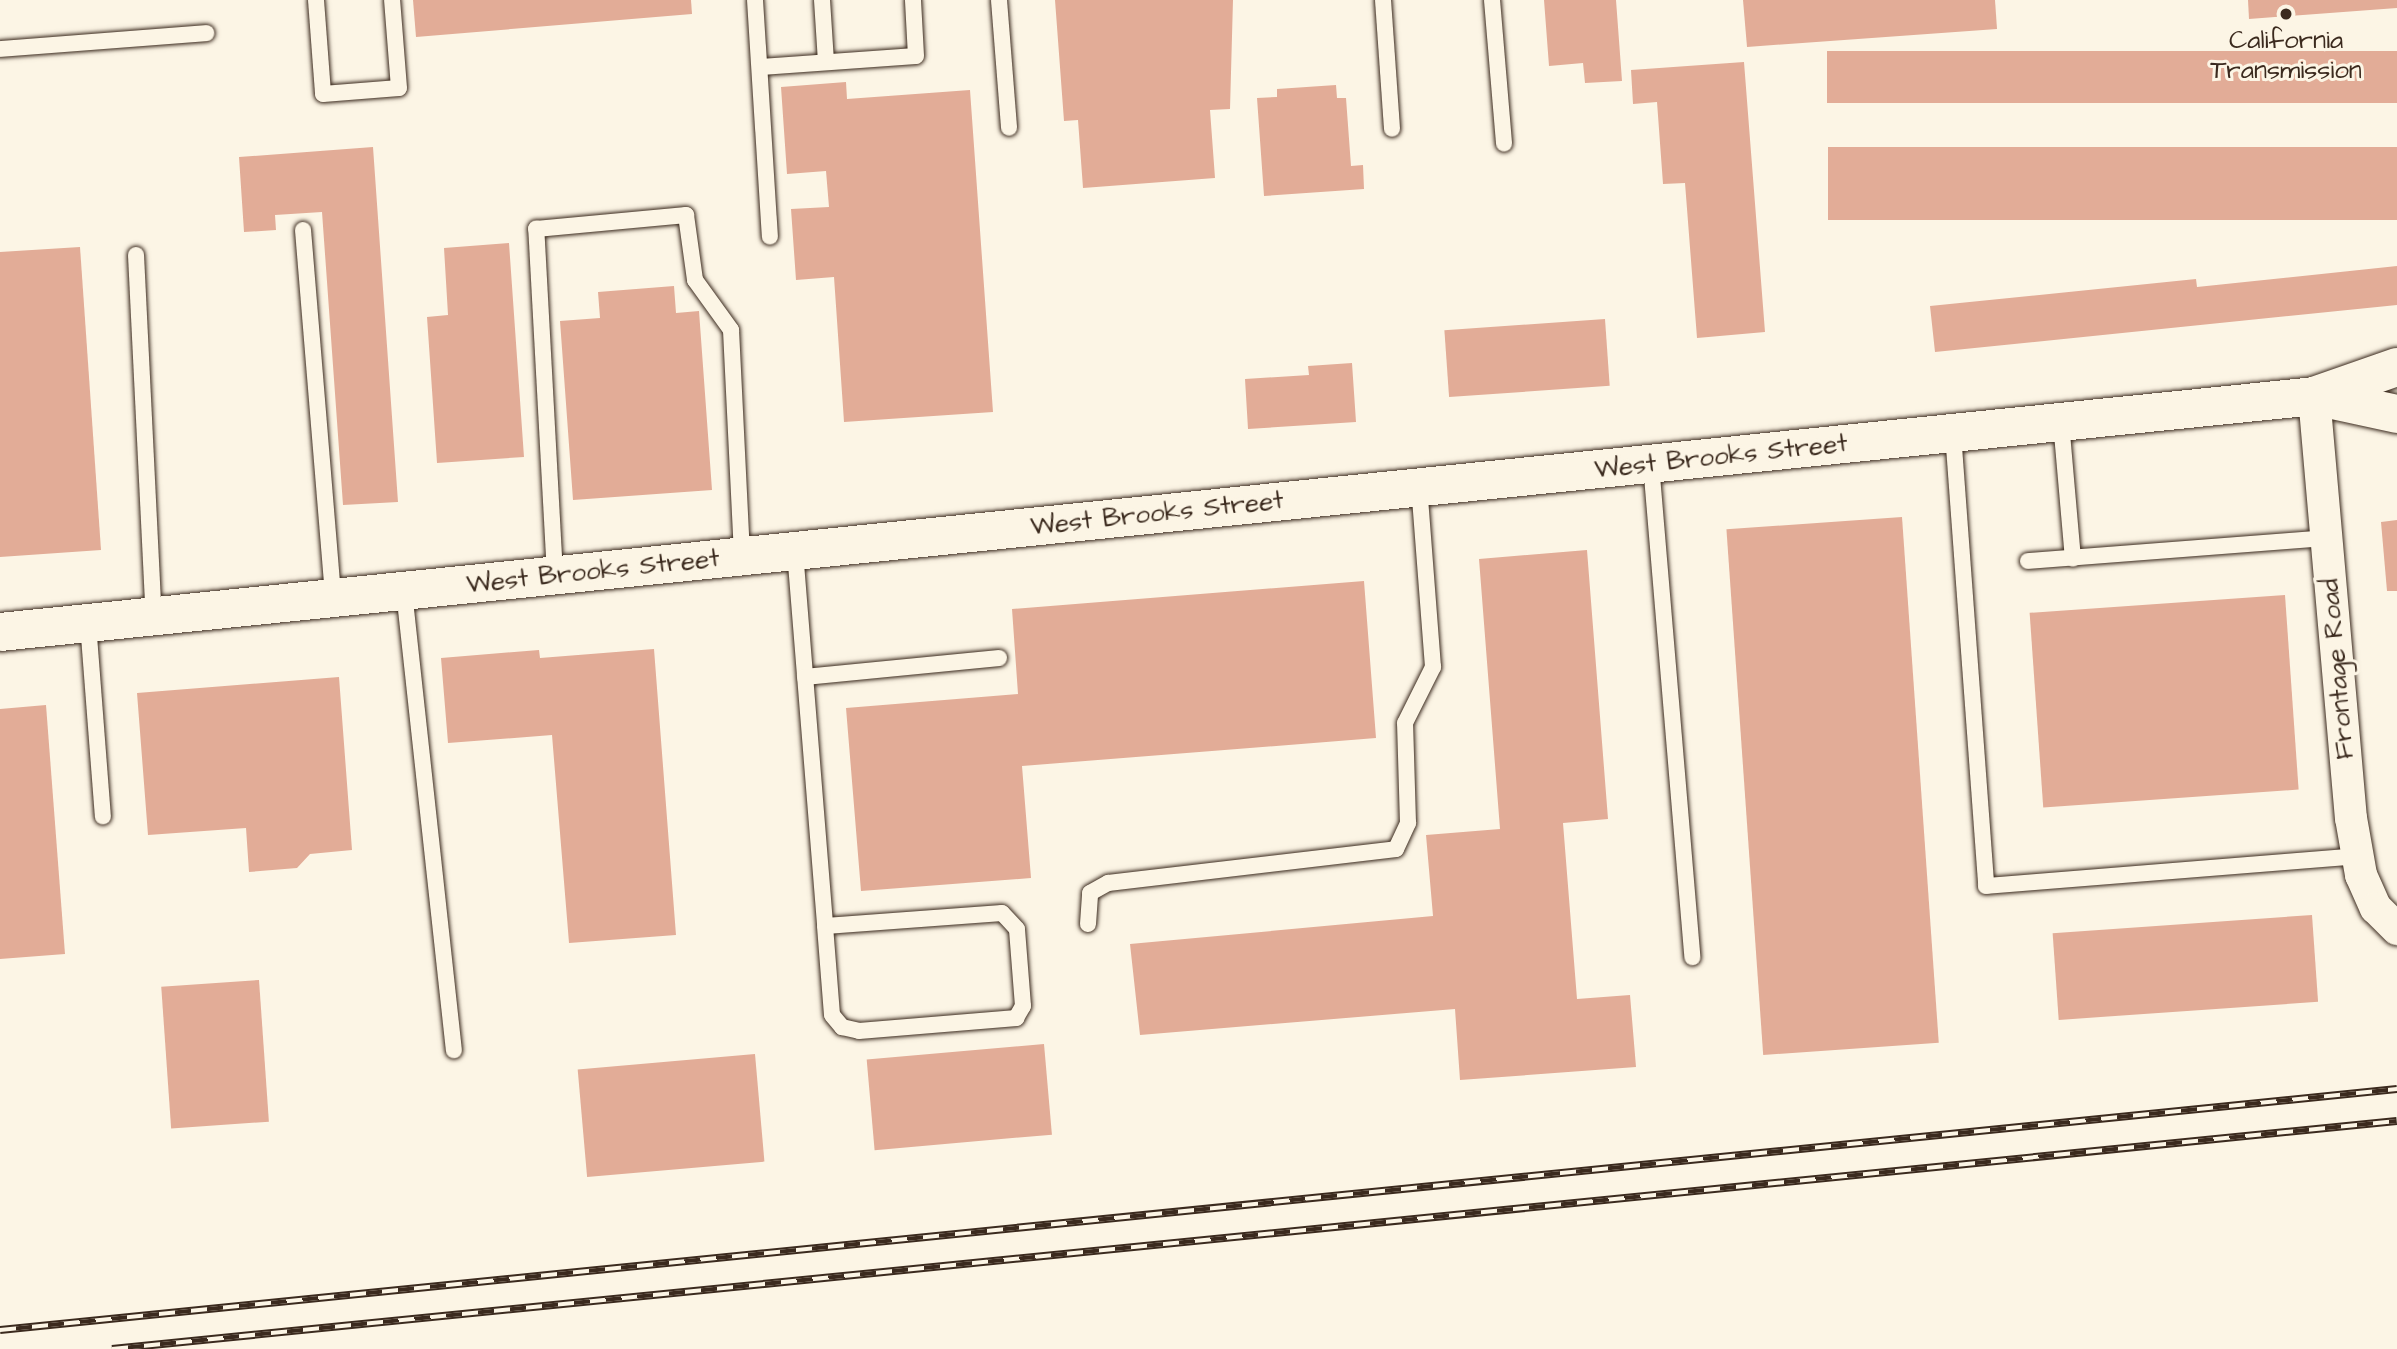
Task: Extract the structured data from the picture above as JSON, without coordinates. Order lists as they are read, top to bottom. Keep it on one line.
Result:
{"streets":{"street":["West Brooks Street","Frontage Road"]},"crossings":[["West Brooks Street","Frontage Road"]],"places":["California Transmission"]}
